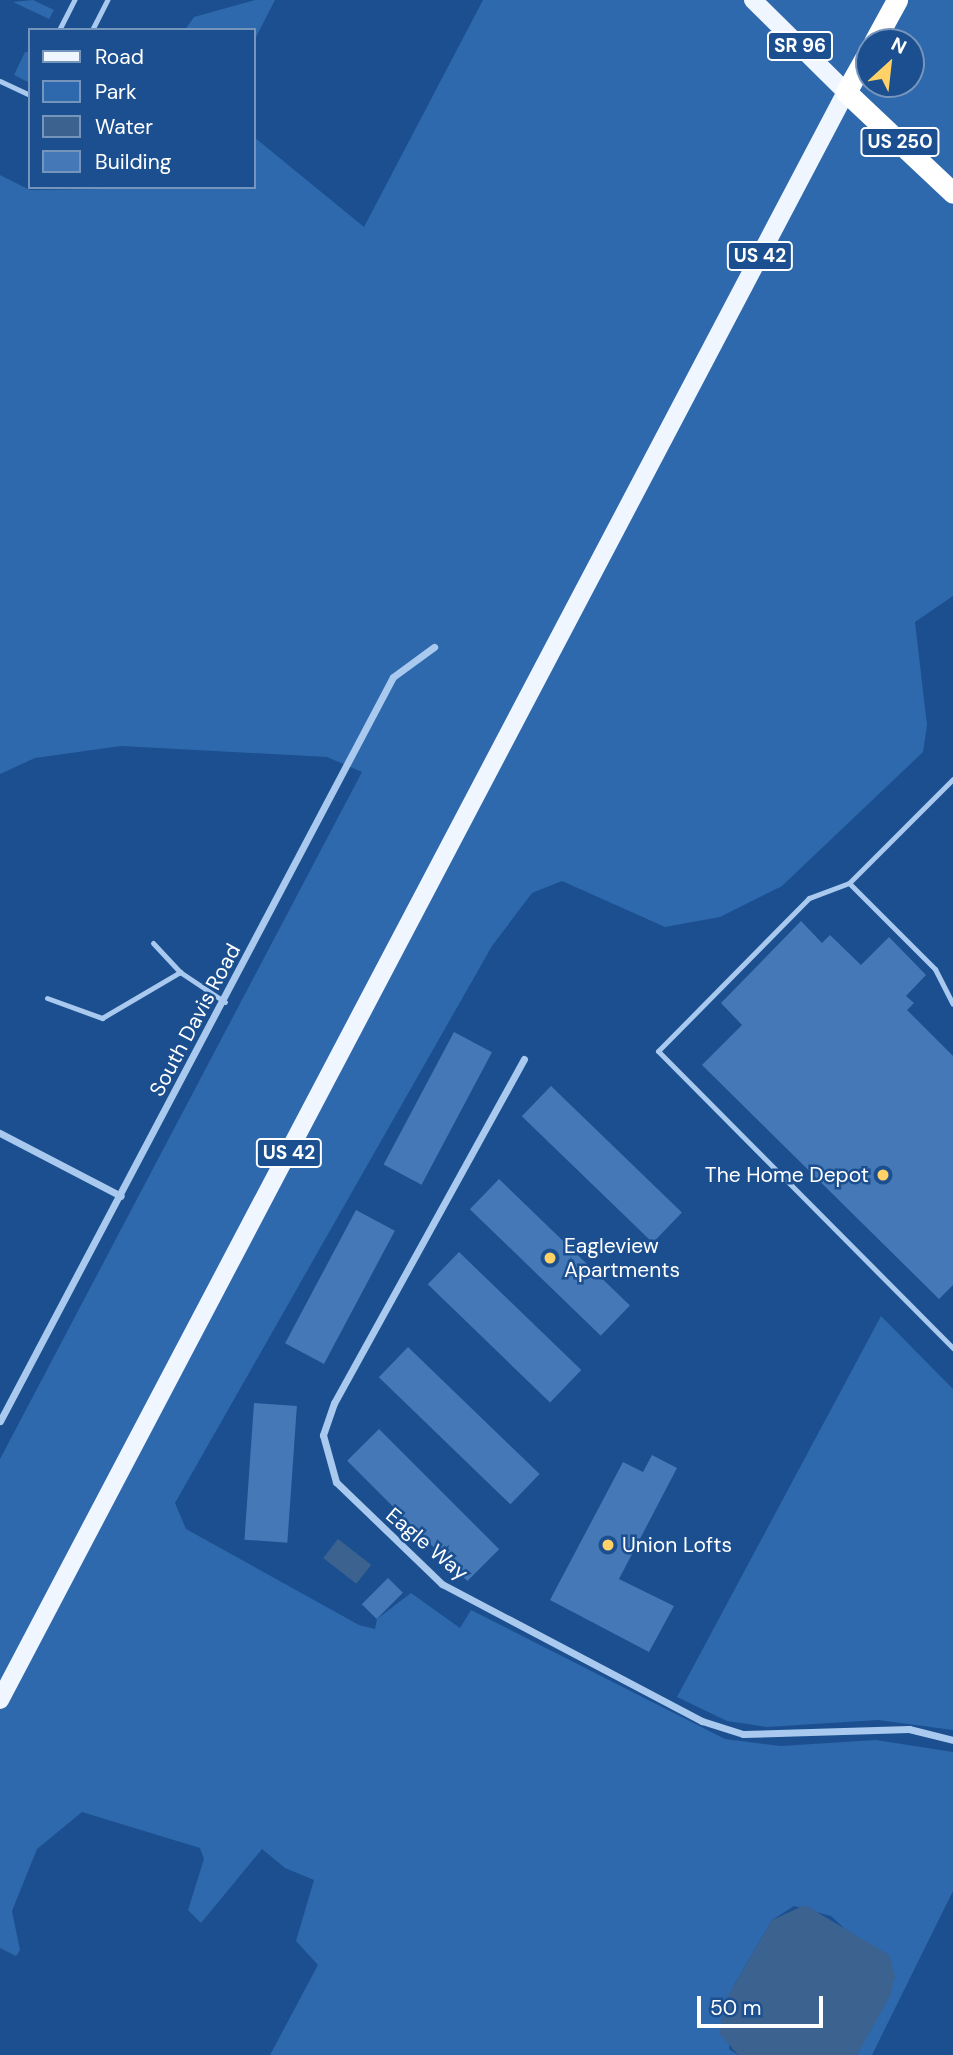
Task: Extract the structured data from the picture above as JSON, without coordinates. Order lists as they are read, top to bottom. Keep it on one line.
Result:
{"streets":{"highway":["US 250","US 42"],"main road":["SR 96"],"street":["South Davis Road","Eagle Way"]},"crossings":[["SR 96","US 250"],["SR 96","US 42"],["US 250","US 42"]],"places":["The Home Depot","Eagleview Apartments","Union Lofts"],"legend":["Road","Park","Water","Building"],"scale_bar":"50 m","north":"top right"}
